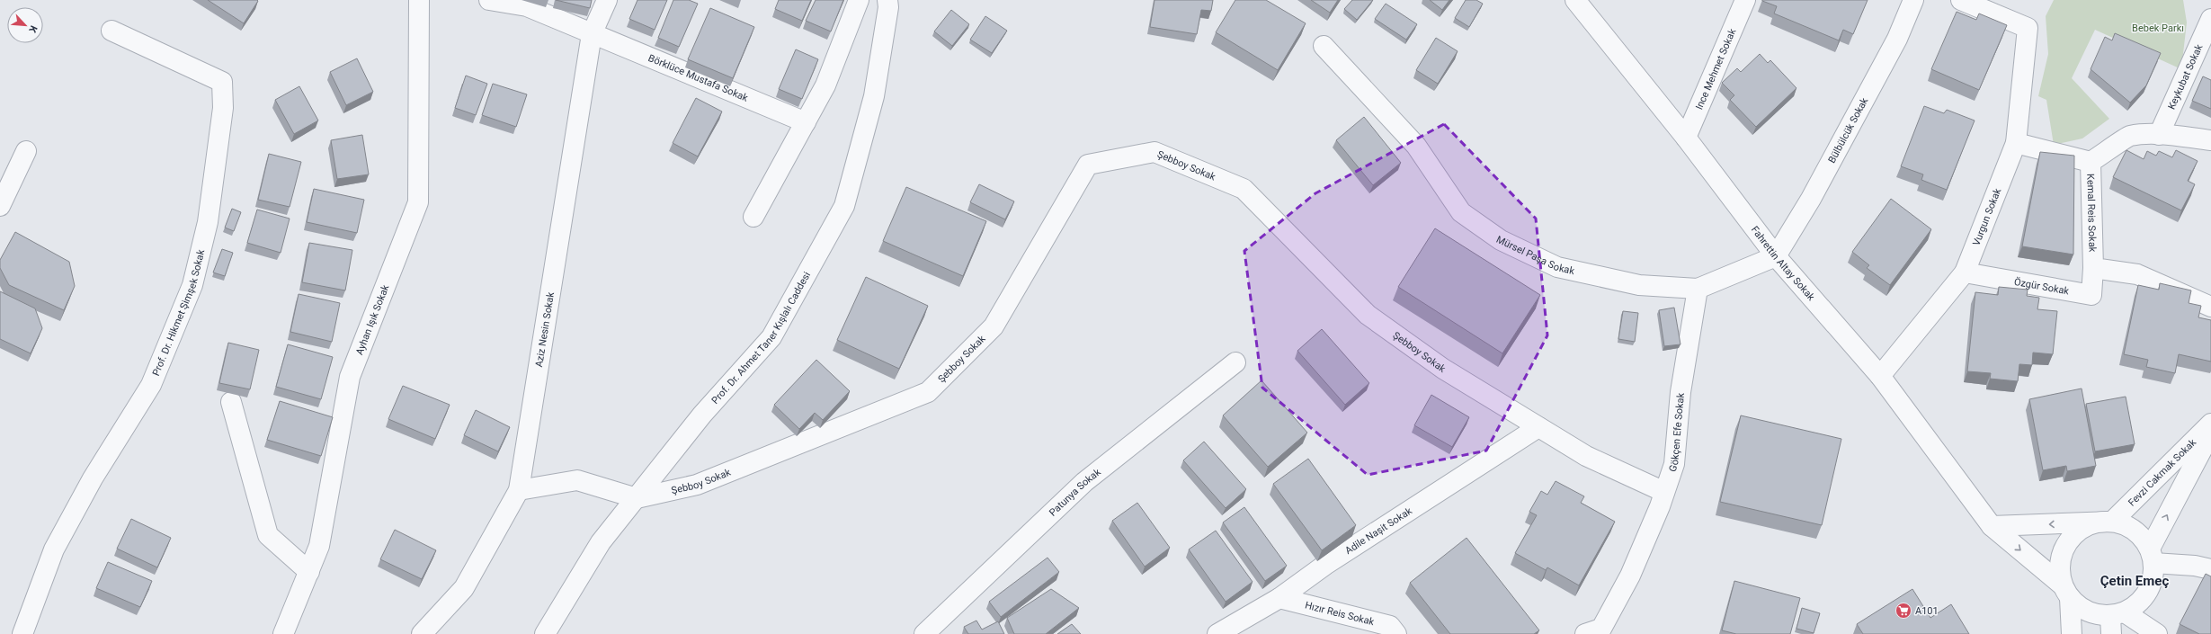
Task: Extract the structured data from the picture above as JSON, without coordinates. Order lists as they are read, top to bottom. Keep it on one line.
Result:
{"streets":{"street":["Ince Mehmet Sokak","Keykubat Sokak","Börklüce Mustafa Sokak","Bülbülcük Sokak","Şebboy Sokak","Kemal Reis Sokak","Vurgun Sokak","Mürsel Paşa Sokak","Fahrettin Altay Sokak","Özgür Sokak","Prof. Dr. Hikmet Şimşek Sokak","Ayhan Işık Sokak","Aziz Nesin Sokak","Prof. Dr. Ahmet Taner Kışlalı Caddesi","Gökçen Efe Sokak","Fevzi Cakmak Sokak","Patunya Sokak","Adile Naşit Sokak","Hızır Reis Sokak"]},"crossings":[["Ince Mehmet Sokak","Fahrettin Altay Sokak"],["Keykubat Sokak","Kemal Reis Sokak"],["Börklüce Mustafa Sokak","Aziz Nesin Sokak"],["Bülbülcük Sokak","Fahrettin Altay Sokak"],["Şebboy Sokak","Prof. Dr. Ahmet Taner Kışlalı Caddesi"],["Şebboy Sokak","Gökçen Efe Sokak"],["Şebboy Sokak","Adile Naşit Sokak"],["Kemal Reis Sokak","Özgür Sokak"],["Vurgun Sokak","Fahrettin Altay Sokak"],["Vurgun Sokak","Özgür Sokak"],["Mürsel Paşa Sokak","Gökçen Efe Sokak"],["Fahrettin Altay Sokak","Fevzi Cakmak Sokak"],["Adile Naşit Sokak","Hızır Reis Sokak"]],"districts":["Çetin Emeç"],"parks":["Bebek Parkı"],"places":{"supermarket":["A101"]},"north":"bottom right"}
